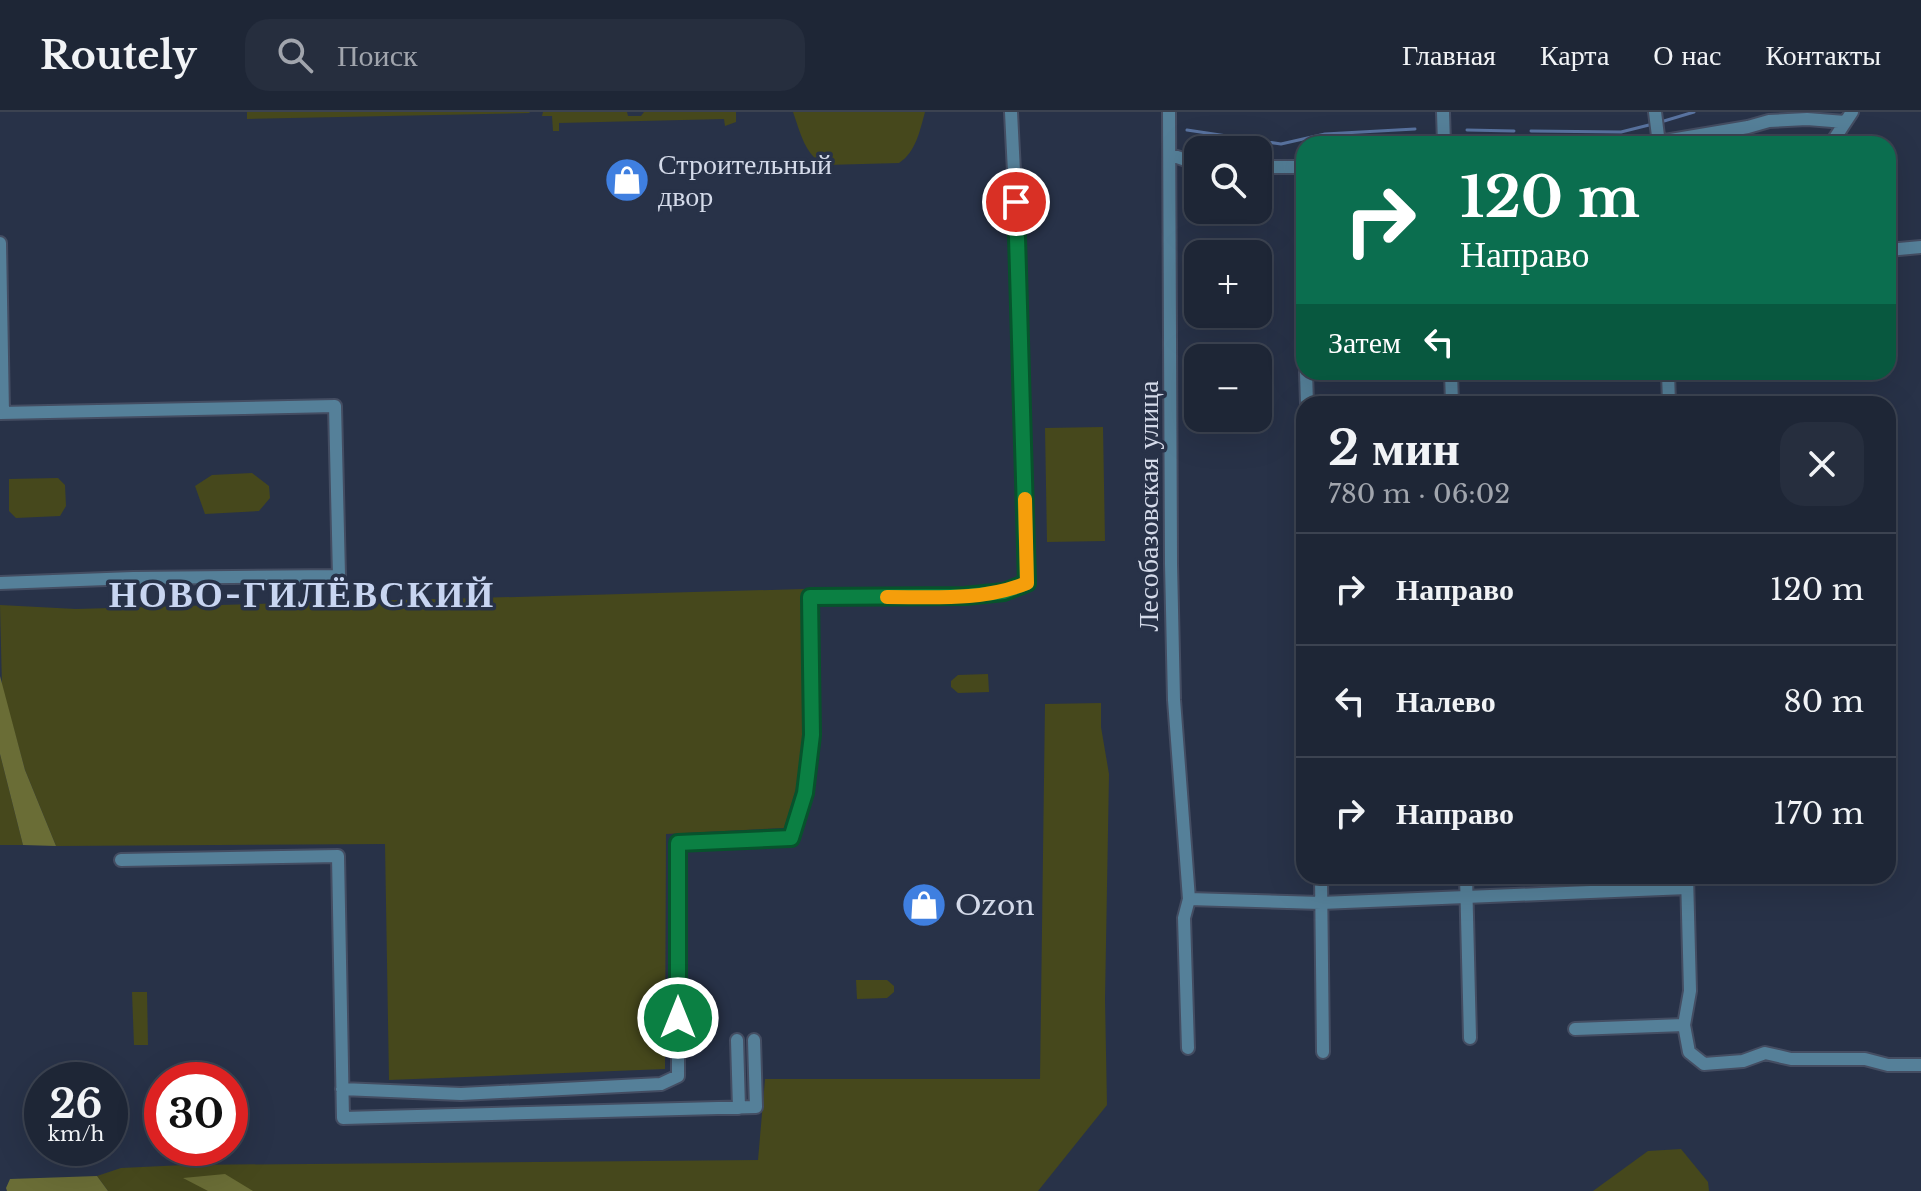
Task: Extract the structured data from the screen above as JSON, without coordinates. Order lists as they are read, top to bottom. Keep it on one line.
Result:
{"streets":{"street":["Лесобазовская улица"]},"districts":["НОВО-ГИЛЁВСКИЙ"],"places":{"shop":["Строительный двор","Ozon"]},"page":{"header":"Routely","search":"Поиск","nav":["Главная","Карта","О нас","Контакты"],"map_buttons":["+","−"],"turn":["120 m","Направо"],"then":"Затем","heading":["2 мин","780 m · 06:02"],"list":[{"name":"Направо","value":"120 m"},{"name":"Налево","value":"80 m"},{"name":"Направо","value":"170 m"}],"speed":"26 km/h","limit":"30"}}
